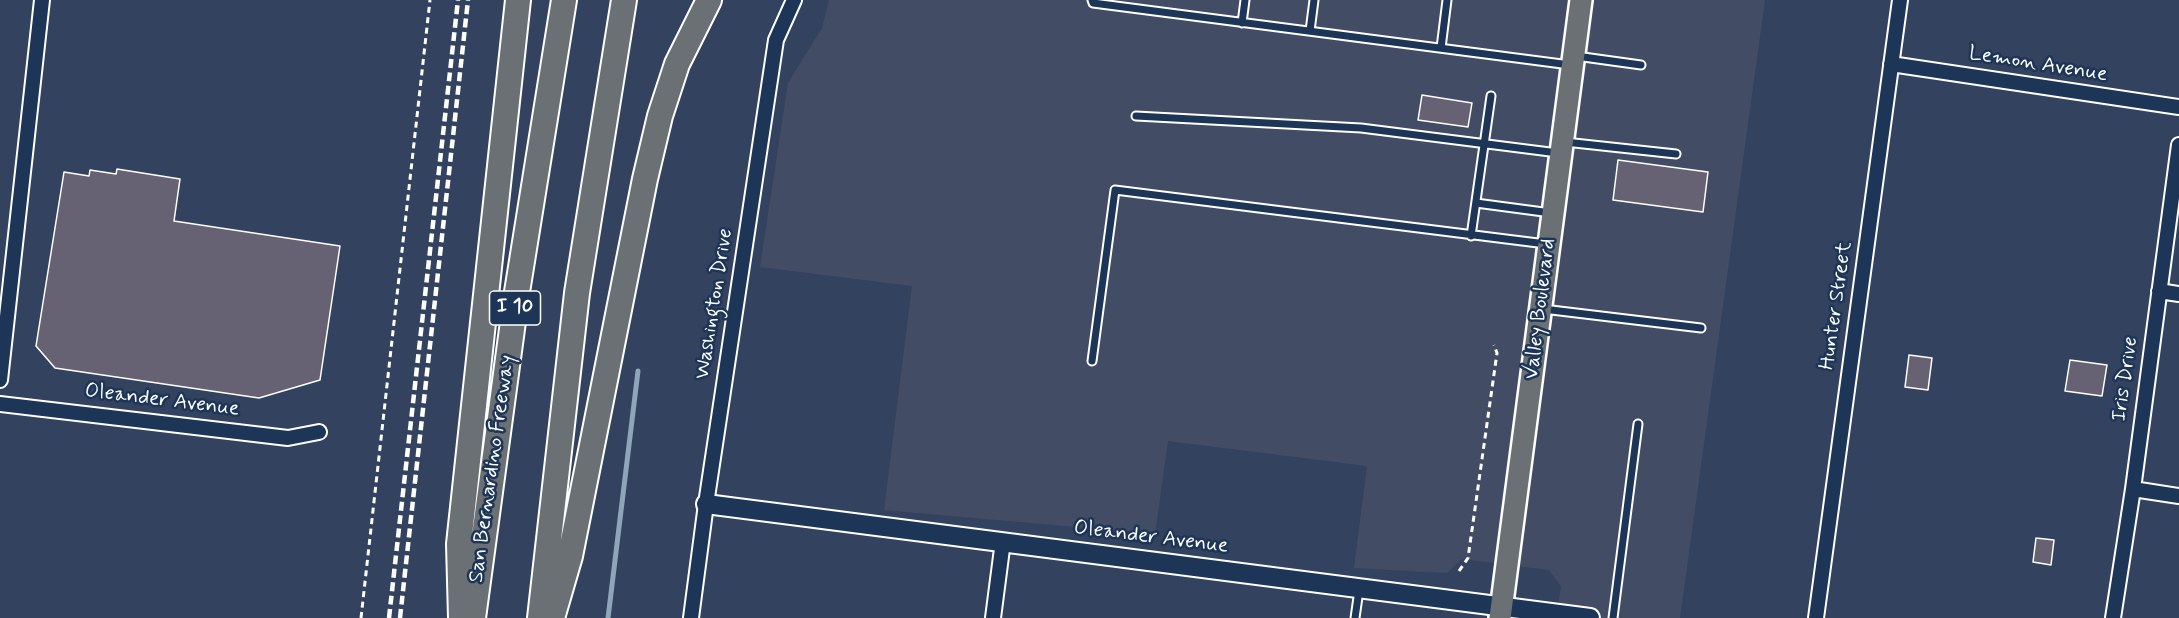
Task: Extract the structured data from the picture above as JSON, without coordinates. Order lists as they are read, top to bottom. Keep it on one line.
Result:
{"streets":{"highway":["I 10","San Bernardino Freeway"],"main road":["Valley Boulevard"],"street":["Lemon Avenue","Washington Drive","Hunter Street","Iris Drive","Oleander Avenue"]},"crossings":[["Lemon Avenue","Hunter Street"],["Washington Drive","Oleander Avenue"],["Valley Boulevard","Oleander Avenue"]]}
